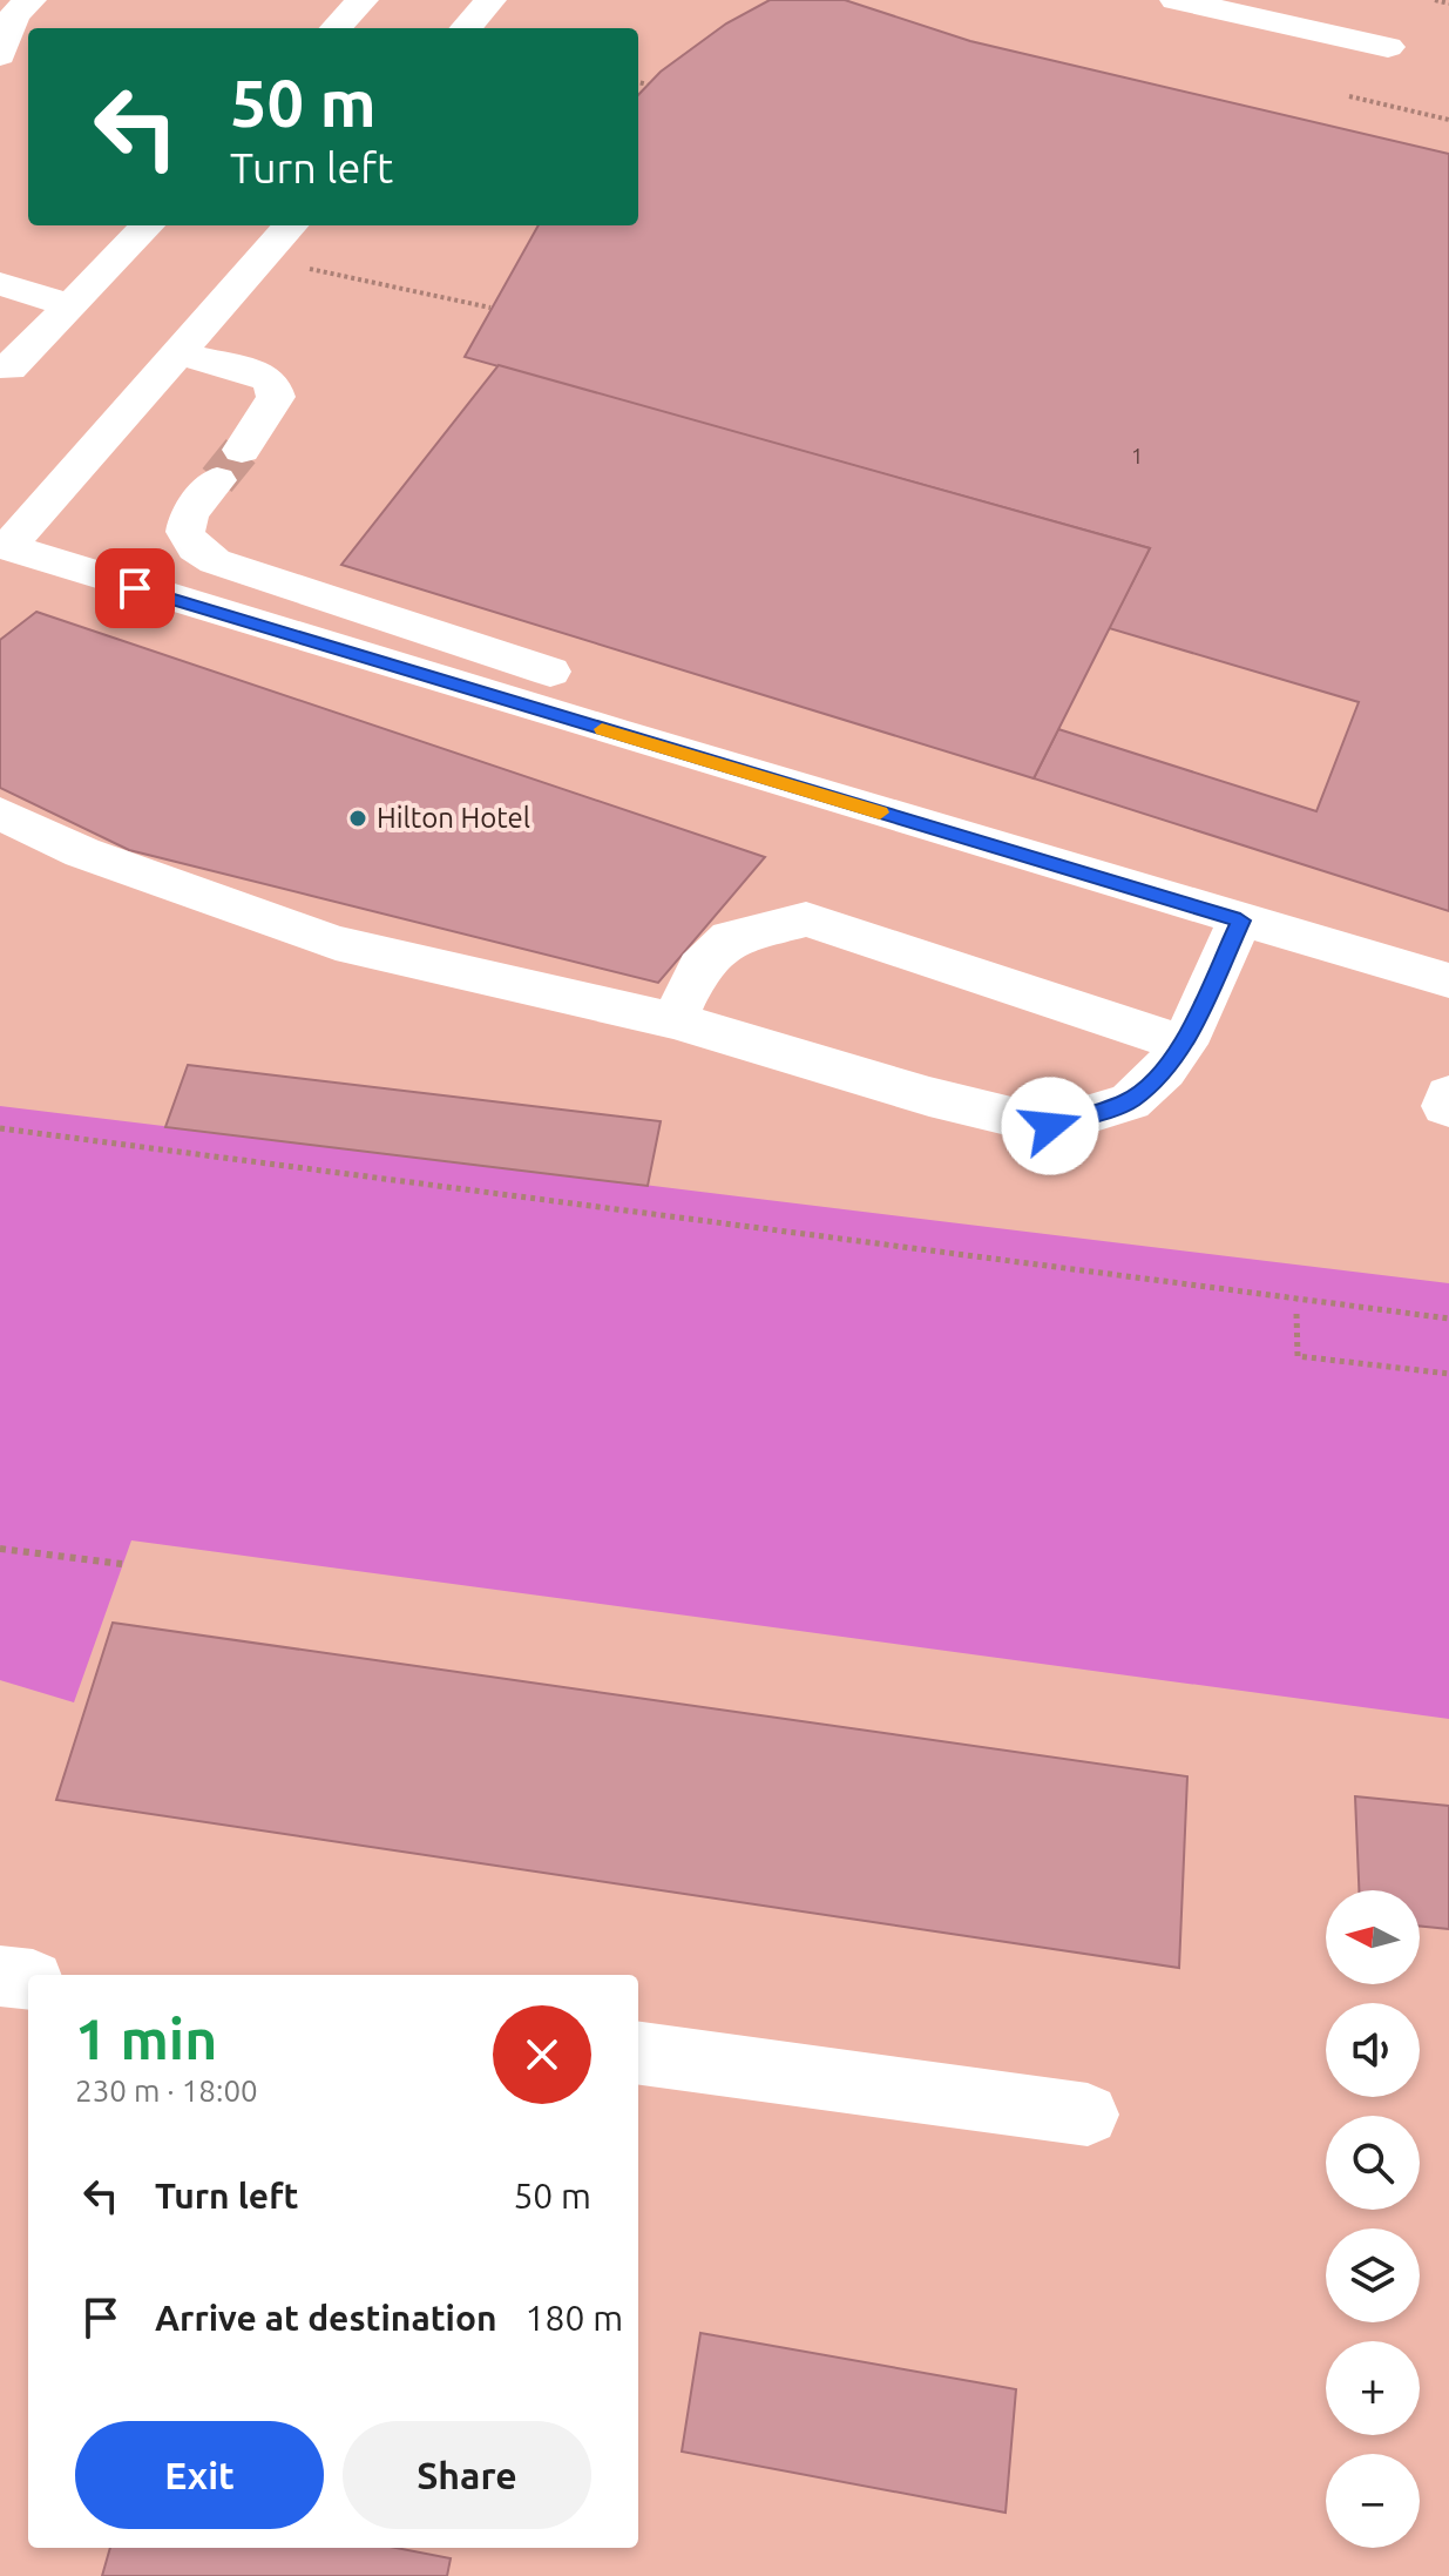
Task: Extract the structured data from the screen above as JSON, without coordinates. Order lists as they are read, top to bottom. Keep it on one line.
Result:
{"places":["Hilton Hotel"],"house_numbers":["1"],"north":"left","page":{"turn":["50 m","Turn left"],"map_buttons":["+","−"],"heading":["1 min","230 m · 18:00"],"list":[{"name":"Turn left","value":"50 m"},{"name":"Arrive at destination","value":"180 m"}],"buttons":["Exit","Share"]}}
